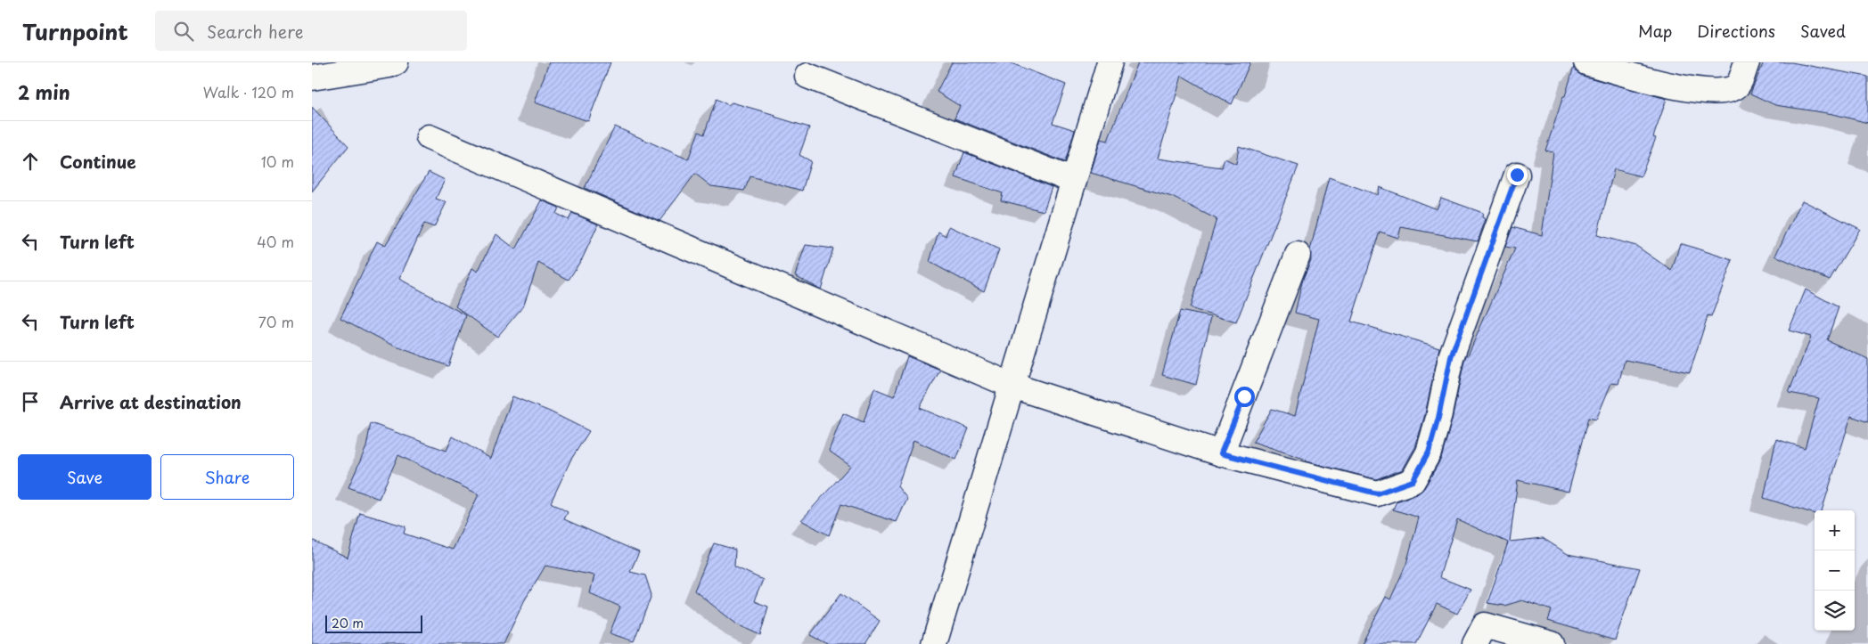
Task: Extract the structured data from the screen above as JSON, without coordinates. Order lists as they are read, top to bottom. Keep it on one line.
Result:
{"scale_bar":"20 m","page":{"header":"Turnpoint","search":"Search here","nav":["Map","Directions","Saved"],"heading":["2 min","Walk · 120 m"],"list":[["Continue","10 m"],["Turn left","40 m"],["Turn left","70 m"],"Arrive at destination"],"buttons":["Save","Share"],"map_buttons":["+","−"],"scale":"20 m"}}
